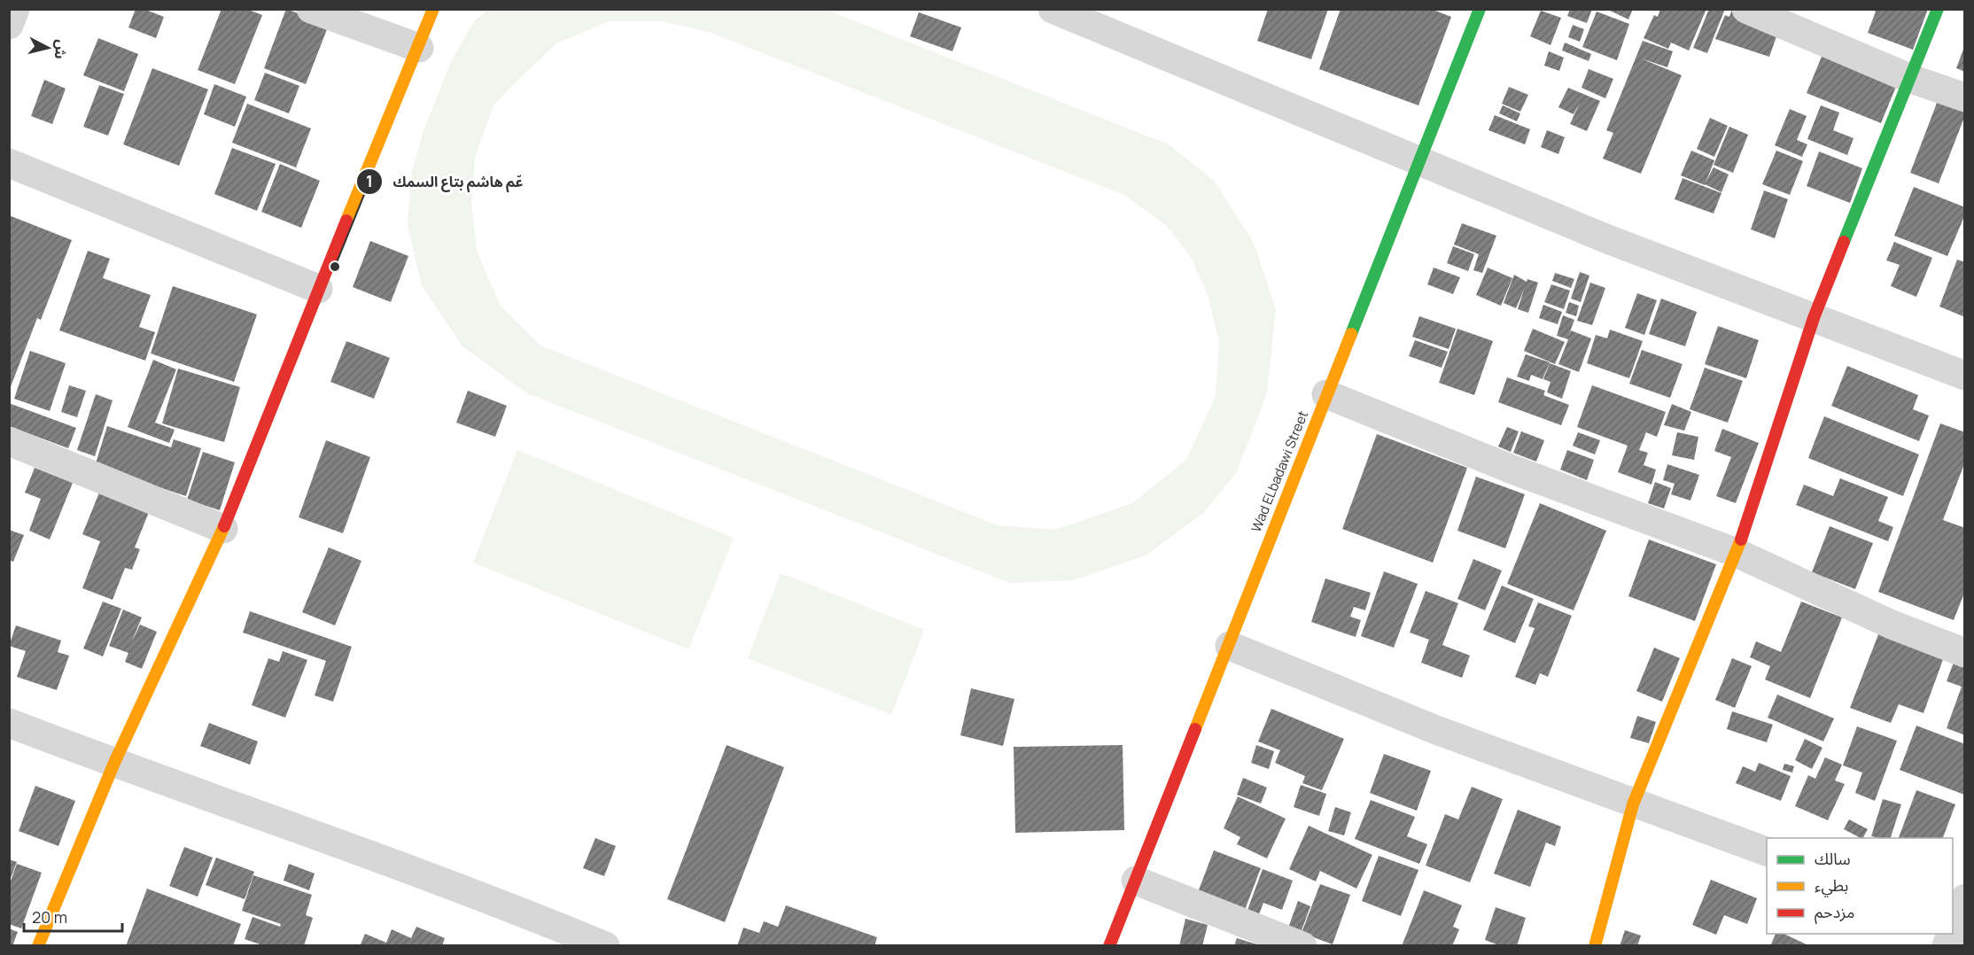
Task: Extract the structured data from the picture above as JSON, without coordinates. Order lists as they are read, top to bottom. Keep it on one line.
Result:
{"streets":{"street":["Wad ELbadawi Street"]},"places":["عّم هاشم بتاع السمك"],"legend":["سالك","بطيء","مزدحم"],"scale_bar":"20 m","north":"right"}
